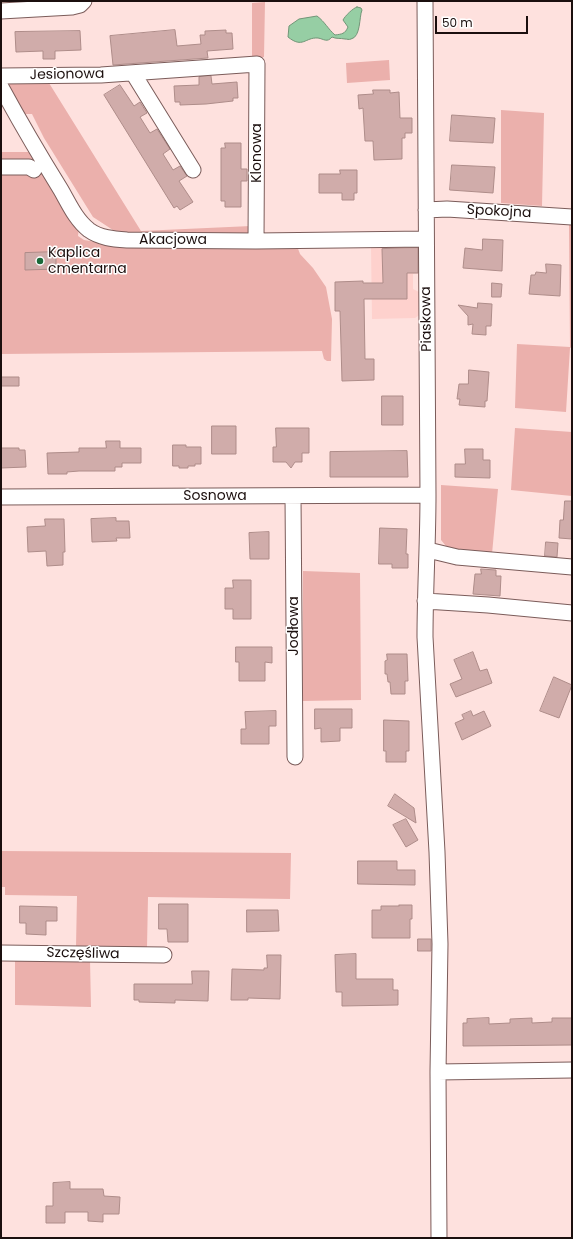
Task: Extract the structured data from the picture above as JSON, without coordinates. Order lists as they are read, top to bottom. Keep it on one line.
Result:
{"streets":{"street":["Jesionowa","Klonowa","Spokojna","Akacjowa","Piaskowa","Sosnowa","Jodłowa","Szczęśliwa"]},"crossings":[["Jesionowa","Klonowa"],["Klonowa","Akacjowa"],["Spokojna","Piaskowa"],["Akacjowa","Piaskowa"],["Piaskowa","Sosnowa"],["Sosnowa","Jodłowa"]],"places":["Kaplica cmentarna"],"scale_bar":"50 m"}
